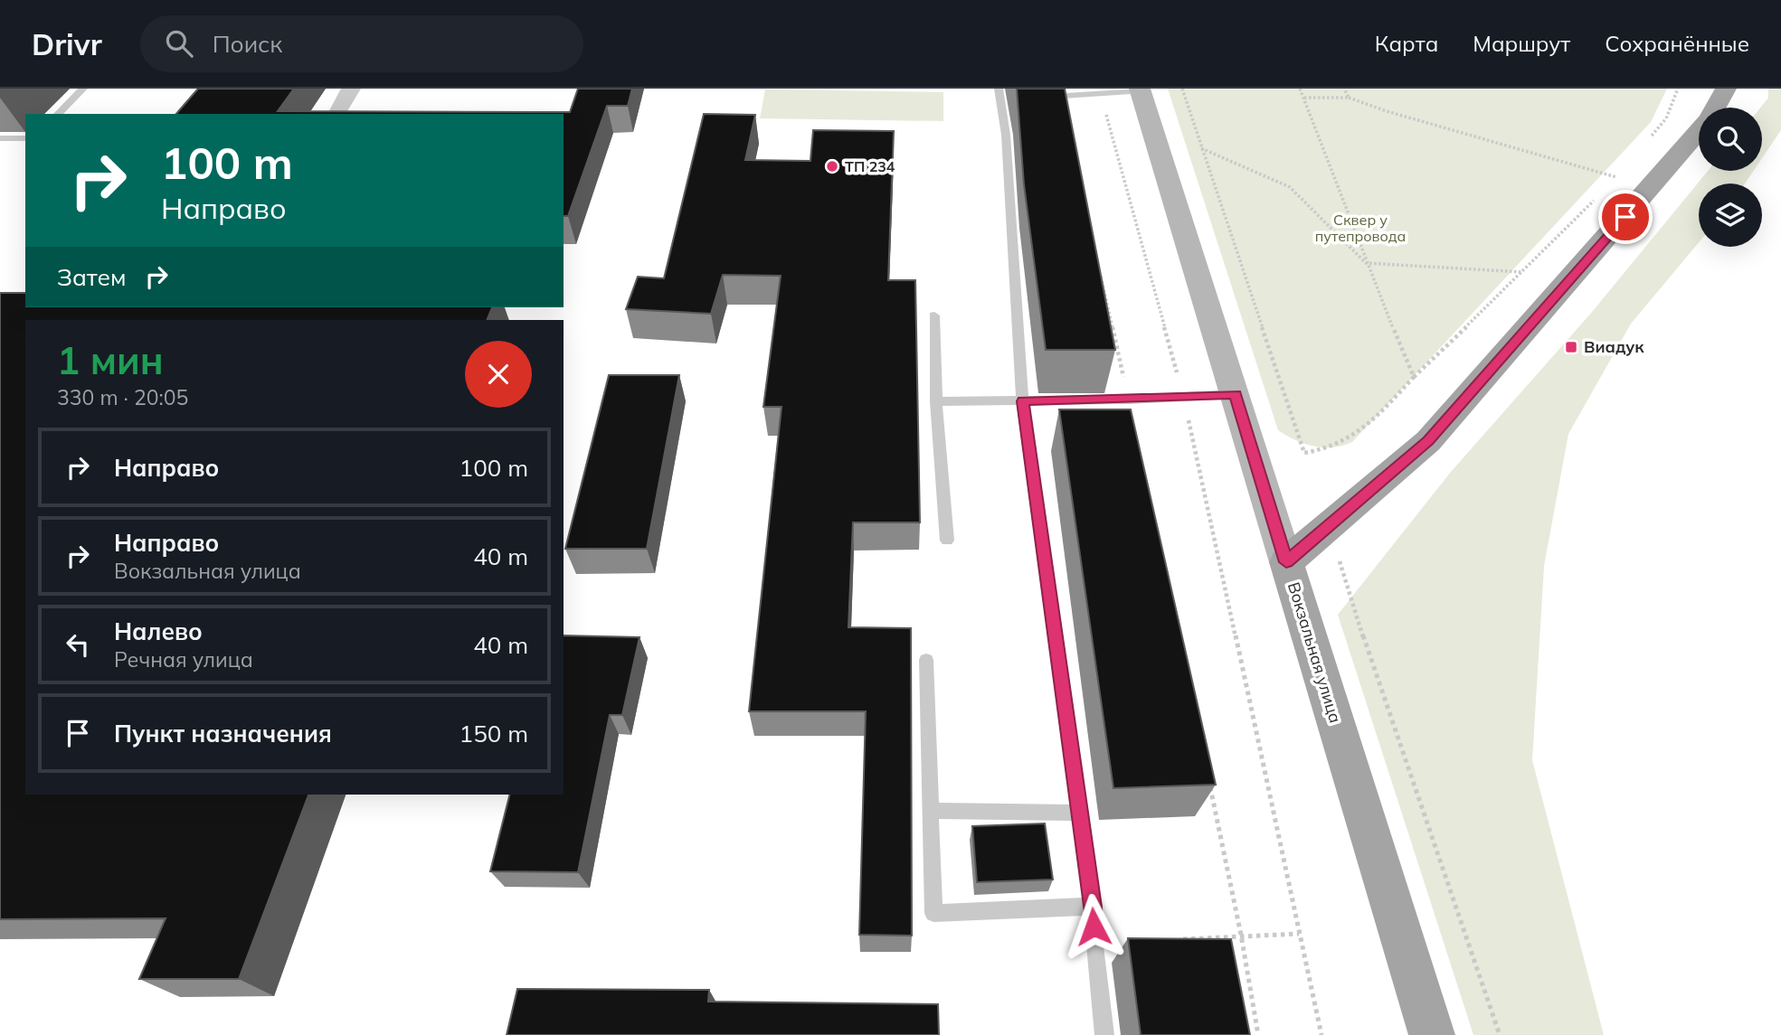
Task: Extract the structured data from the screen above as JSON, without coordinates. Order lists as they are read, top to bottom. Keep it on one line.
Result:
{"streets":{"main road":["Вокзальная улица"]},"parks":["Сквер у путепровода"],"places":{"other":["ТП 234"],"transit":["Виадук"]},"page":{"header":"Drivr","search":"Поиск","nav":["Карта","Маршрут","Сохранённые"],"turn":["100 m","Направо"],"then":"Затем","heading":["1 мин","330 m · 20:05"],"list":[{"name":"Направо","value":"100 m"},{"name":"Направо","note":"Вокзальная улица","value":"40 m"},{"name":"Налево","note":"Речная улица","value":"40 m"},{"name":"Пункт назначения","value":"150 m"}]}}
